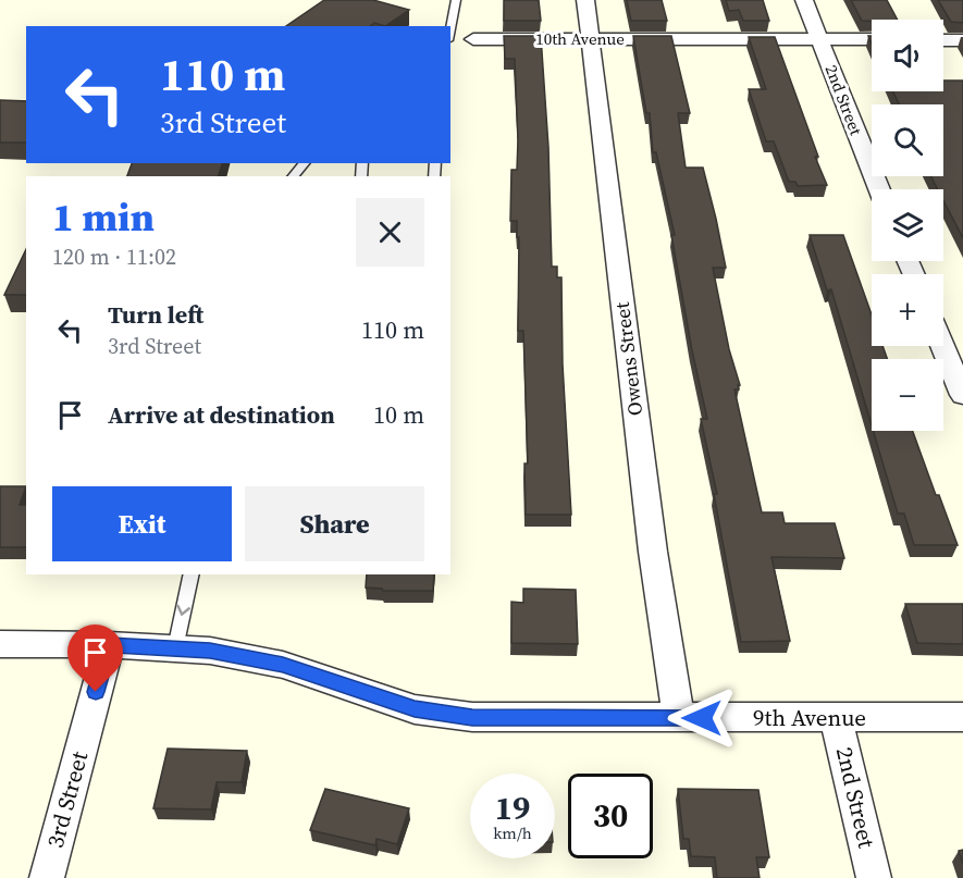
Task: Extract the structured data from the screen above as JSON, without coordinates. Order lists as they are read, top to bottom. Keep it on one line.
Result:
{"streets":{"street":["10th Avenue","2nd Street","Owens Street","9th Avenue","3rd Street"]},"crossings":[["10th Avenue","2nd Street"],["10th Avenue","Owens Street"],["2nd Street","9th Avenue"],["Owens Street","9th Avenue"],["9th Avenue","3rd Street"]],"page":{"map_buttons":["+","−"],"turn":["110 m","3rd Street"],"heading":["1 min","120 m · 11:02"],"list":[{"name":"Turn left","note":"3rd Street","value":"110 m"},{"name":"Arrive at destination","value":"10 m"}],"buttons":["Exit","Share"],"speed":"19 km/h","limit":"30"}}
